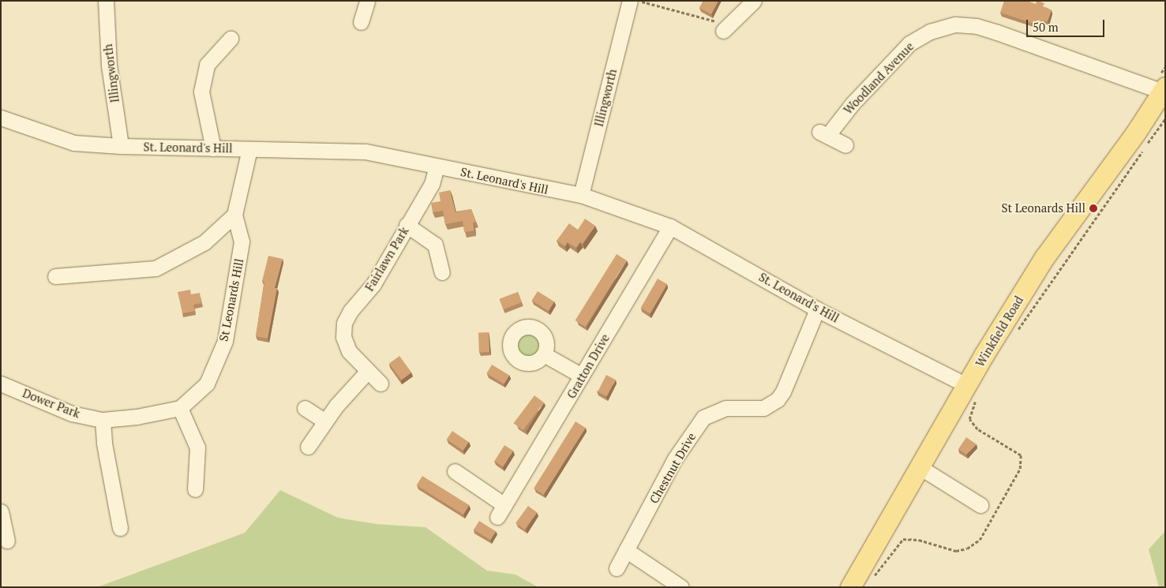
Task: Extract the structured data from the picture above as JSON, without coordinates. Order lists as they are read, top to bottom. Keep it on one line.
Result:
{"streets":{"main road":["Winkfield Road"],"street":["Illingworth","Woodland Avenue","St. Leonard's Hill","Fairlawn Park","St Leonards Hill","Gratton Drive","Dower Park","Chestnut Drive"]},"crossings":[["Illingworth","St. Leonard's Hill"],["Woodland Avenue","Winkfield Road"],["St. Leonard's Hill","Fairlawn Park"],["St. Leonard's Hill","St Leonards Hill"],["St. Leonard's Hill","Winkfield Road"],["St. Leonard's Hill","Gratton Drive"],["St. Leonard's Hill","Chestnut Drive"]],"places":["St Leonards Hill"],"scale_bar":"50 m"}
